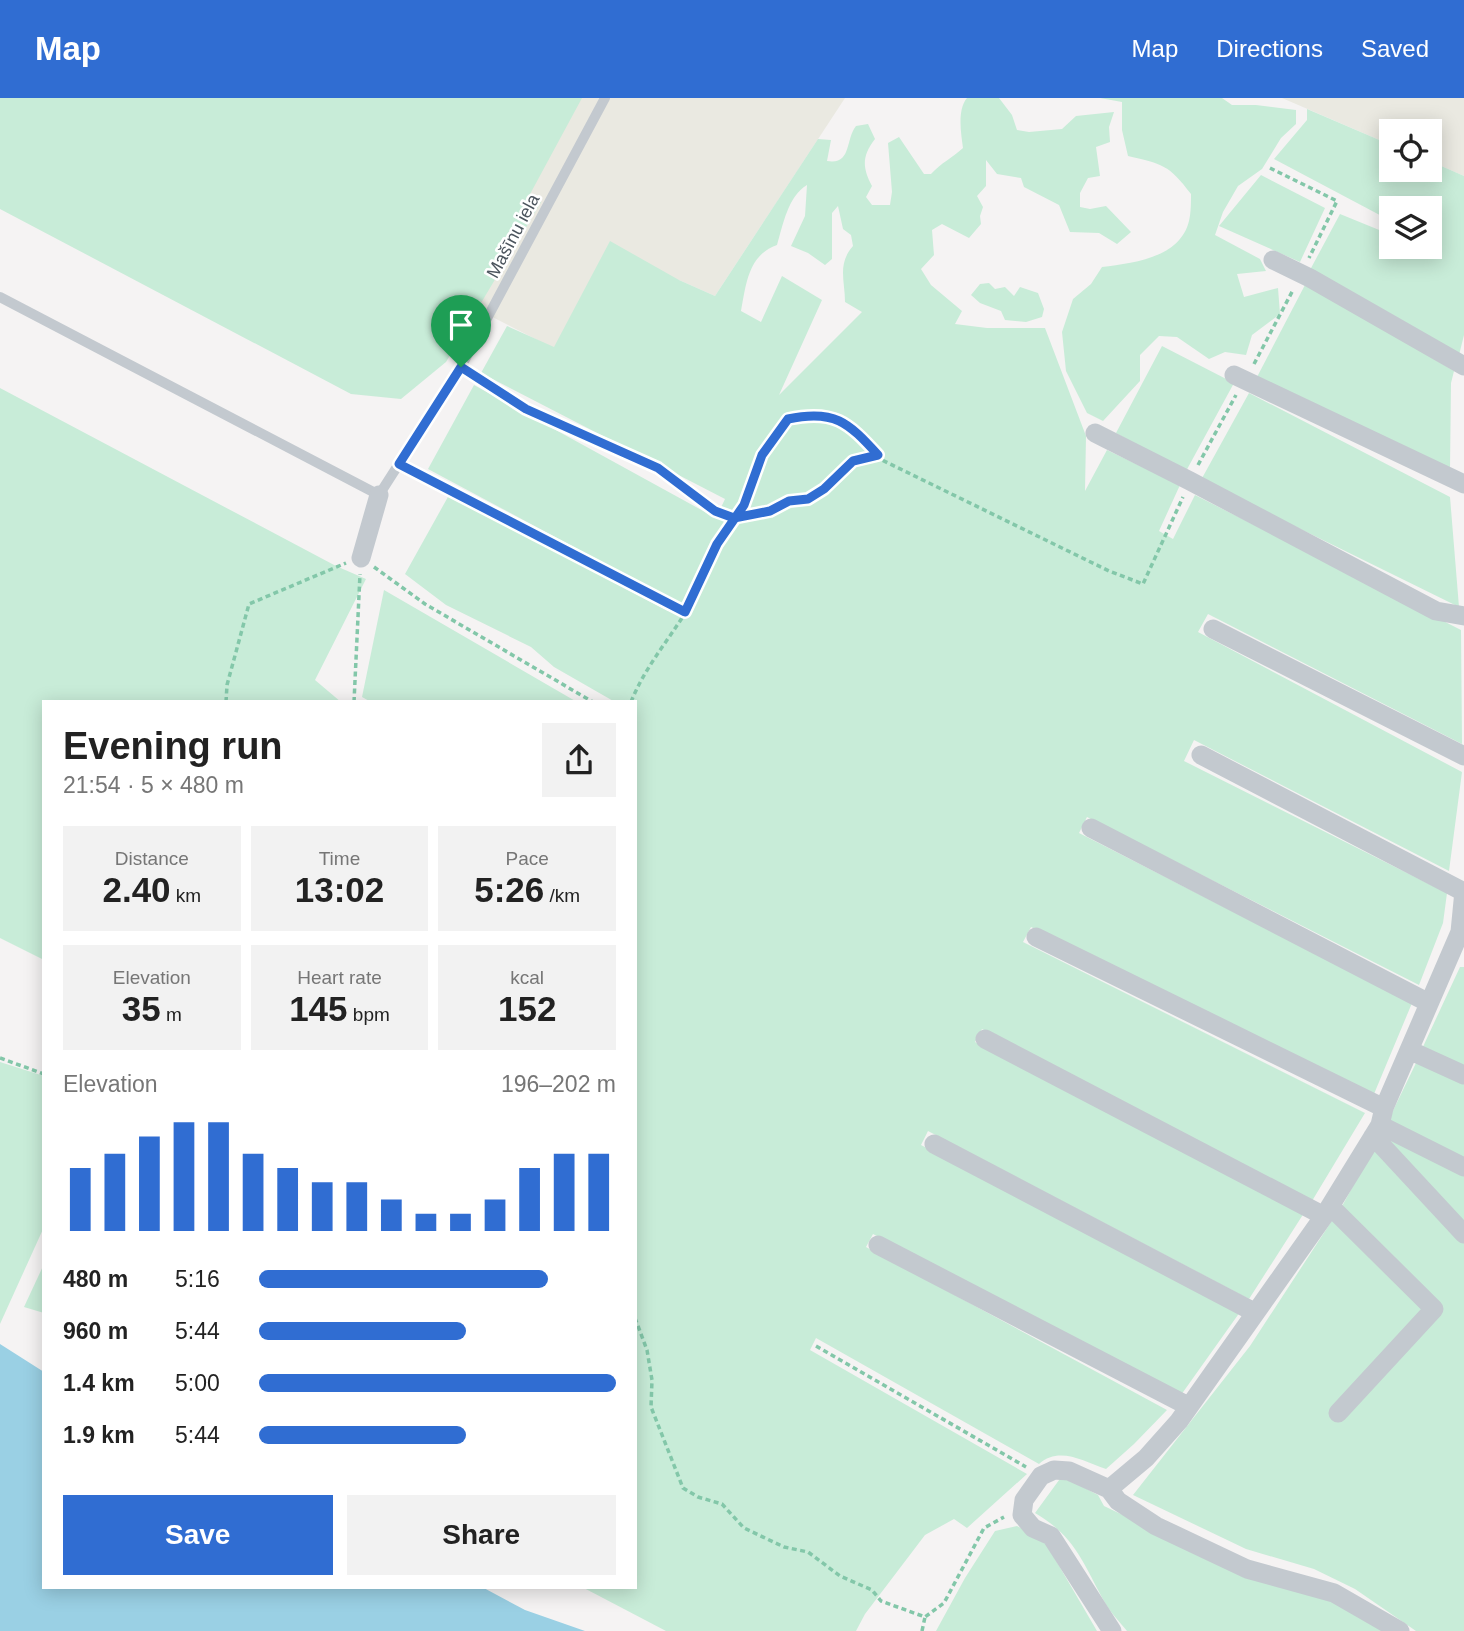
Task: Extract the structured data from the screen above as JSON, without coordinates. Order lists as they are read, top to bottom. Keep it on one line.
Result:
{"streets":{"lane":["Mašīnu iela"]},"page":{"header":"Map","nav":["Map","Directions","Saved"],"heading":["Evening run","21:54 · 5 × 480 m"],"stats":[["Distance","2.40 km"],["Time","13:02"],["Pace","5:26 /km"],["Elevation","35 m"],["Heart rate","145 bpm"],["kcal","152"]],"chart":["Elevation","196–202 m"],"list":[{"name":"480 m","note":"5:16"},{"name":"960 m","note":"5:44"},{"name":"1.4 km","note":"5:00"},{"name":"1.9 km","note":"5:44"}],"buttons":["Save","Share"]}}
